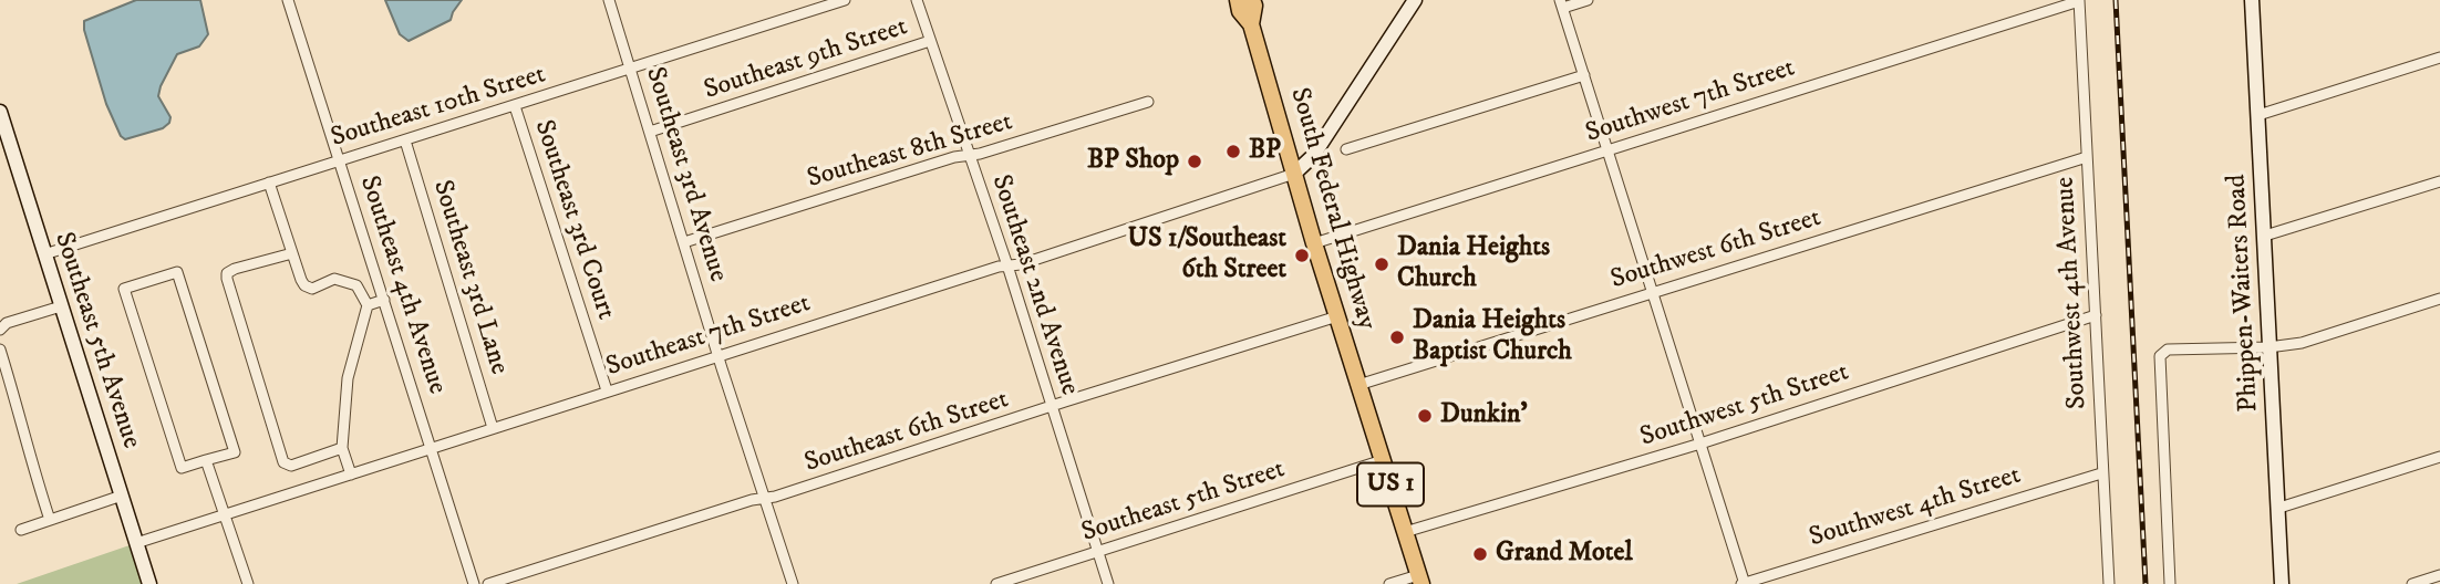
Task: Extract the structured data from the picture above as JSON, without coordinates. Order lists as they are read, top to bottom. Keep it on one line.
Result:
{"streets":{"main road":["South Federal Highway","US 1"],"street":["Southeast 9th Street","Southwest 7th Street","Southeast 10th Street","Southeast 8th Street","Southeast 3rd Avenue","Southeast 3rd Court","Southwest 6th Street","Southeast 3rd Lane","Southeast 4th Avenue","Southeast 2nd Avenue","Southwest 4th Avenue","Phippen-Waiters Road","Southeast 7th Street","Southeast 5th Avenue","Southwest 5th Street","Southeast 6th Street","Southeast 5th Street","Southwest 4th Street"]},"crossings":[["Southeast 9th Street","Southeast 3rd Avenue"],["Southeast 9th Street","Southeast 2nd Avenue"],["Southwest 7th Street","South Federal Highway"],["Southwest 7th Street","Southwest 4th Avenue"],["Southeast 10th Street","Southeast 3rd Avenue"],["Southeast 10th Street","Southeast 3rd Court"],["Southeast 10th Street","Southeast 3rd Lane"],["Southeast 10th Street","Southeast 4th Avenue"],["Southeast 10th Street","Southeast 5th Avenue"],["Southeast 8th Street","Southeast 3rd Avenue"],["Southeast 8th Street","Southeast 2nd Avenue"],["Southeast 3rd Avenue","Southeast 7th Street"],["Southeast 3rd Avenue","Southeast 6th Street"],["South Federal Highway","Southwest 6th Street"],["South Federal Highway","Southeast 7th Street"],["South Federal Highway","Southwest 5th Street"],["South Federal Highway","Southeast 6th Street"],["South Federal Highway","Southeast 5th Street"],["Southeast 3rd Court","Southeast 7th Street"],["Southwest 6th Street","Southwest 4th Avenue"],["Southeast 3rd Lane","Southeast 7th Street"],["Southeast 4th Avenue","Southeast 7th Street"],["Southeast 2nd Avenue","Southeast 7th Street"],["Southeast 2nd Avenue","Southeast 6th Street"],["Southeast 2nd Avenue","Southeast 5th Street"],["Southwest 4th Avenue","Southwest 5th Street"],["Southwest 4th Avenue","Southwest 4th Street"],["Southeast 7th Street","Southeast 5th Avenue"]],"places":["BP","BP Shop","US 1/Southeast 6th Street","Dania Heights Church","Dania Heights Baptist Church","Dunkin'","Grand Motel"]}
